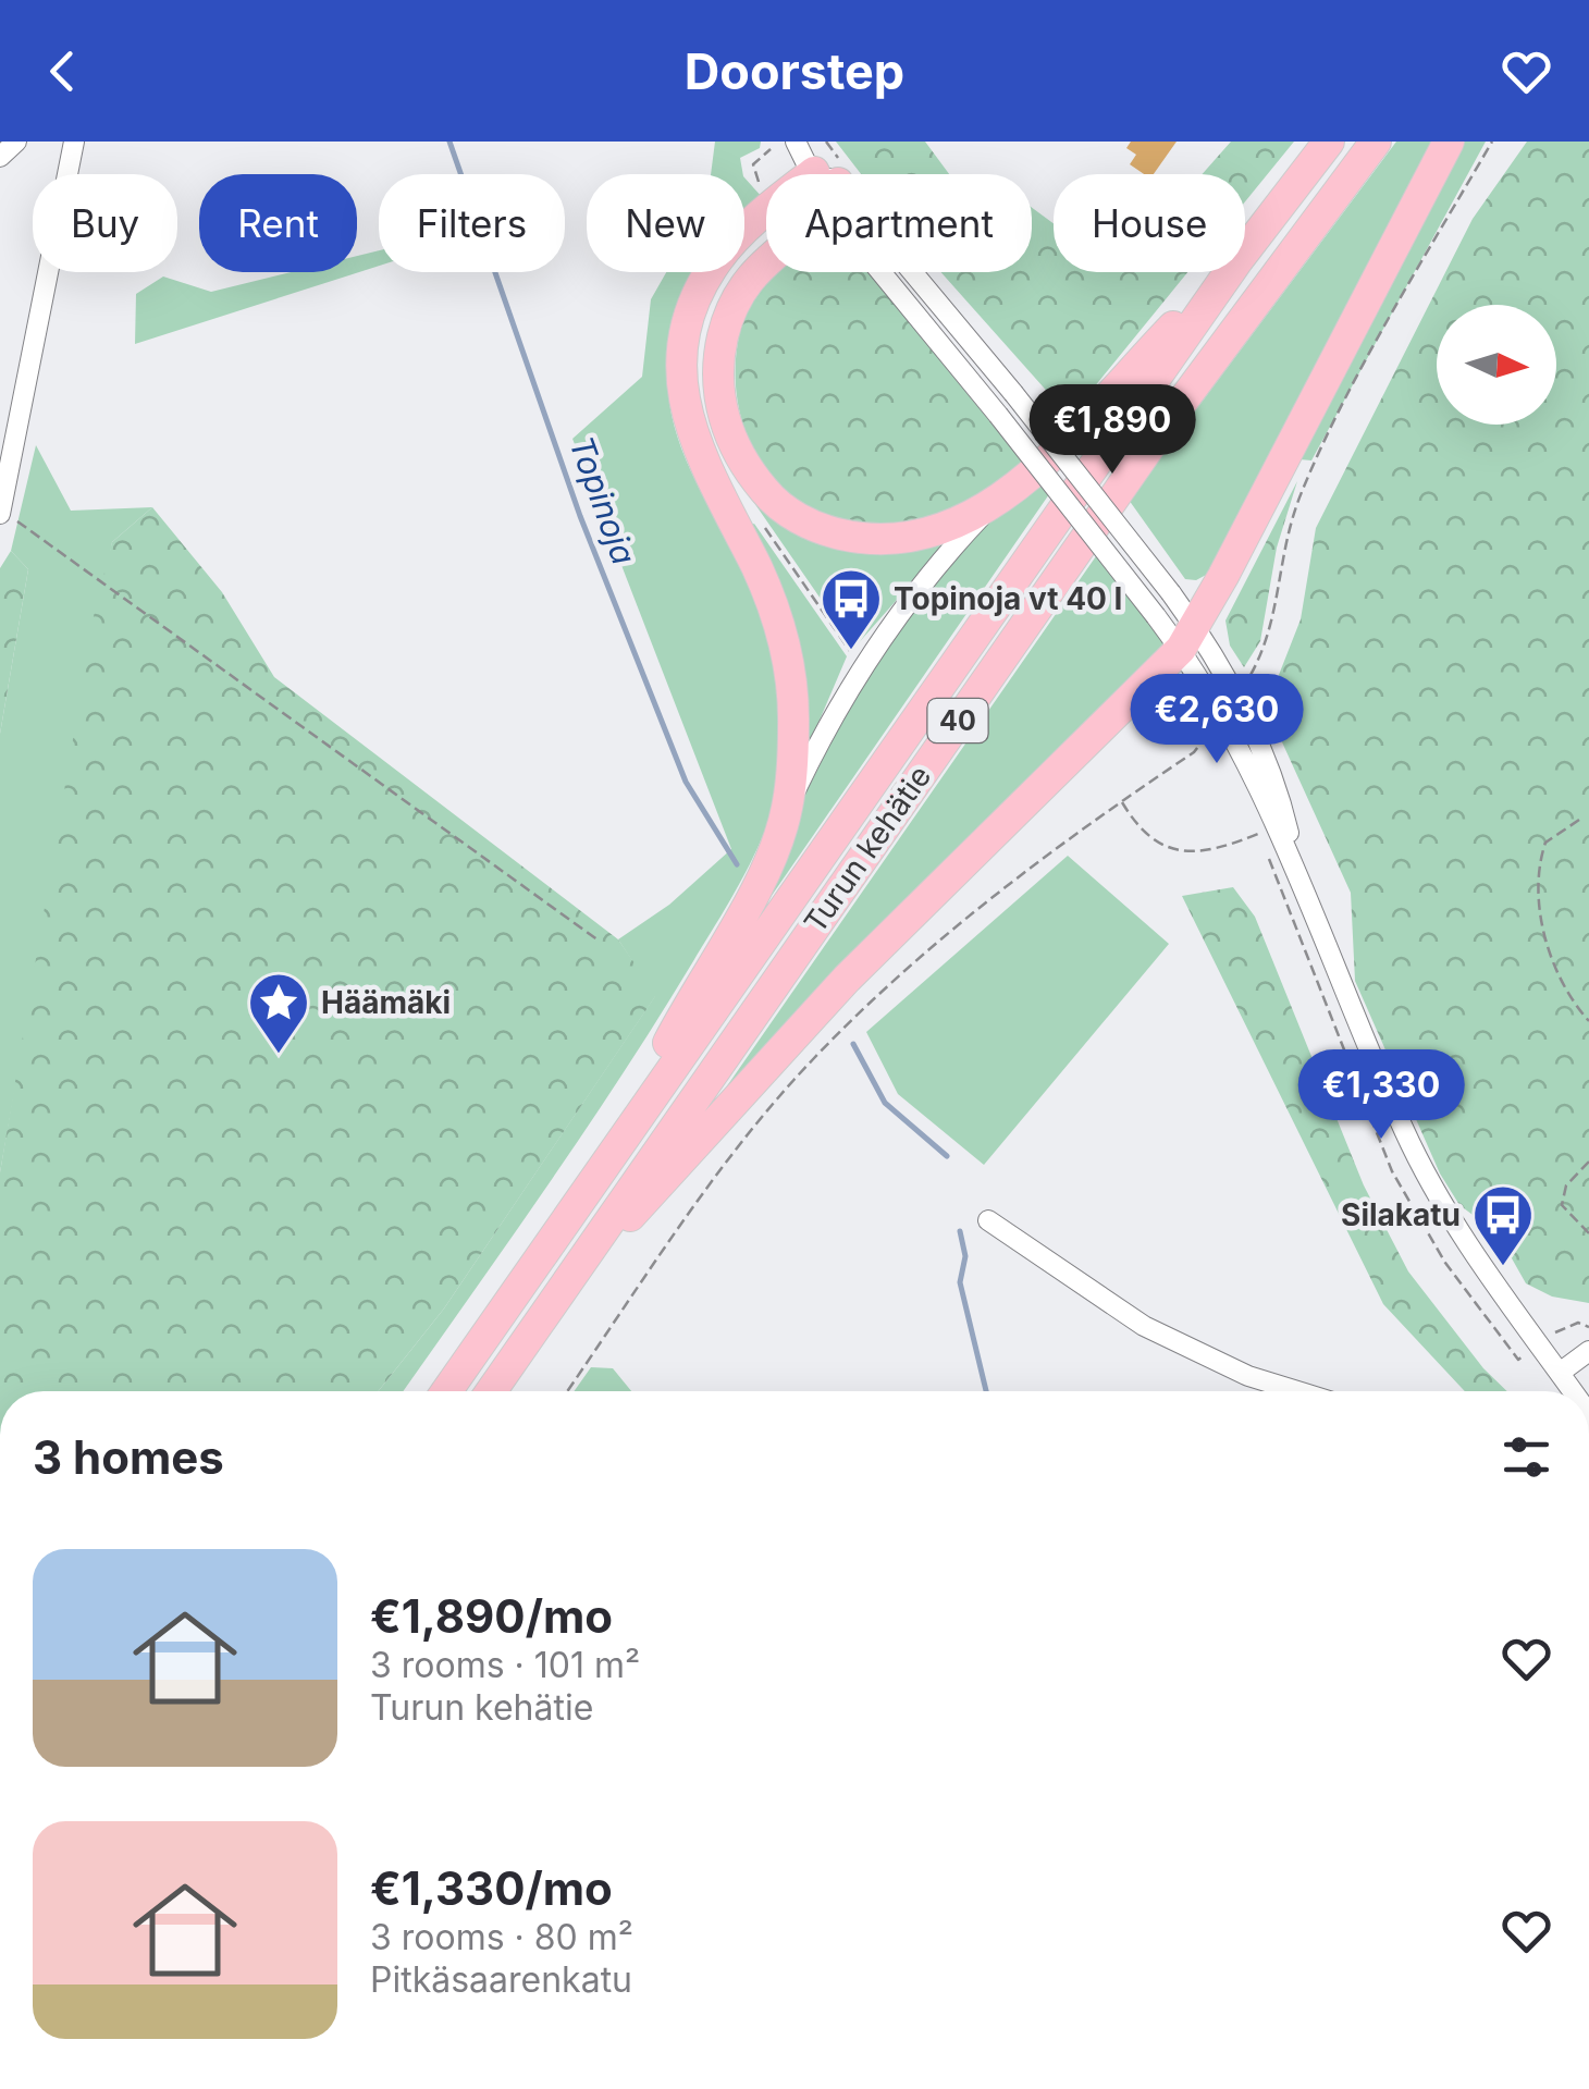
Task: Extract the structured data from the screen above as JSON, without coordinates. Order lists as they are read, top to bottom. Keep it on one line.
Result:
{"streets":{"highway":["40","Turun kehätie"]},"water":["Topinoja"],"places":{"bus stop":["Topinoja vt 40 I","Silakatu"],"place":["Häämäki"]},"north":"right","page":{"header":"Doorstep","chip":["Buy","Rent","Filters","New","Apartment","House"],"price":["€1,890","€2,630","€1,330"],"heading":"3 homes","list":[{"name":"€1,890/mo","note":"3 rooms · 101 m² · Turun kehätie"},{"name":"€1,330/mo","note":"3 rooms · 80 m² · Pitkäsaarenkatu"}]}}
